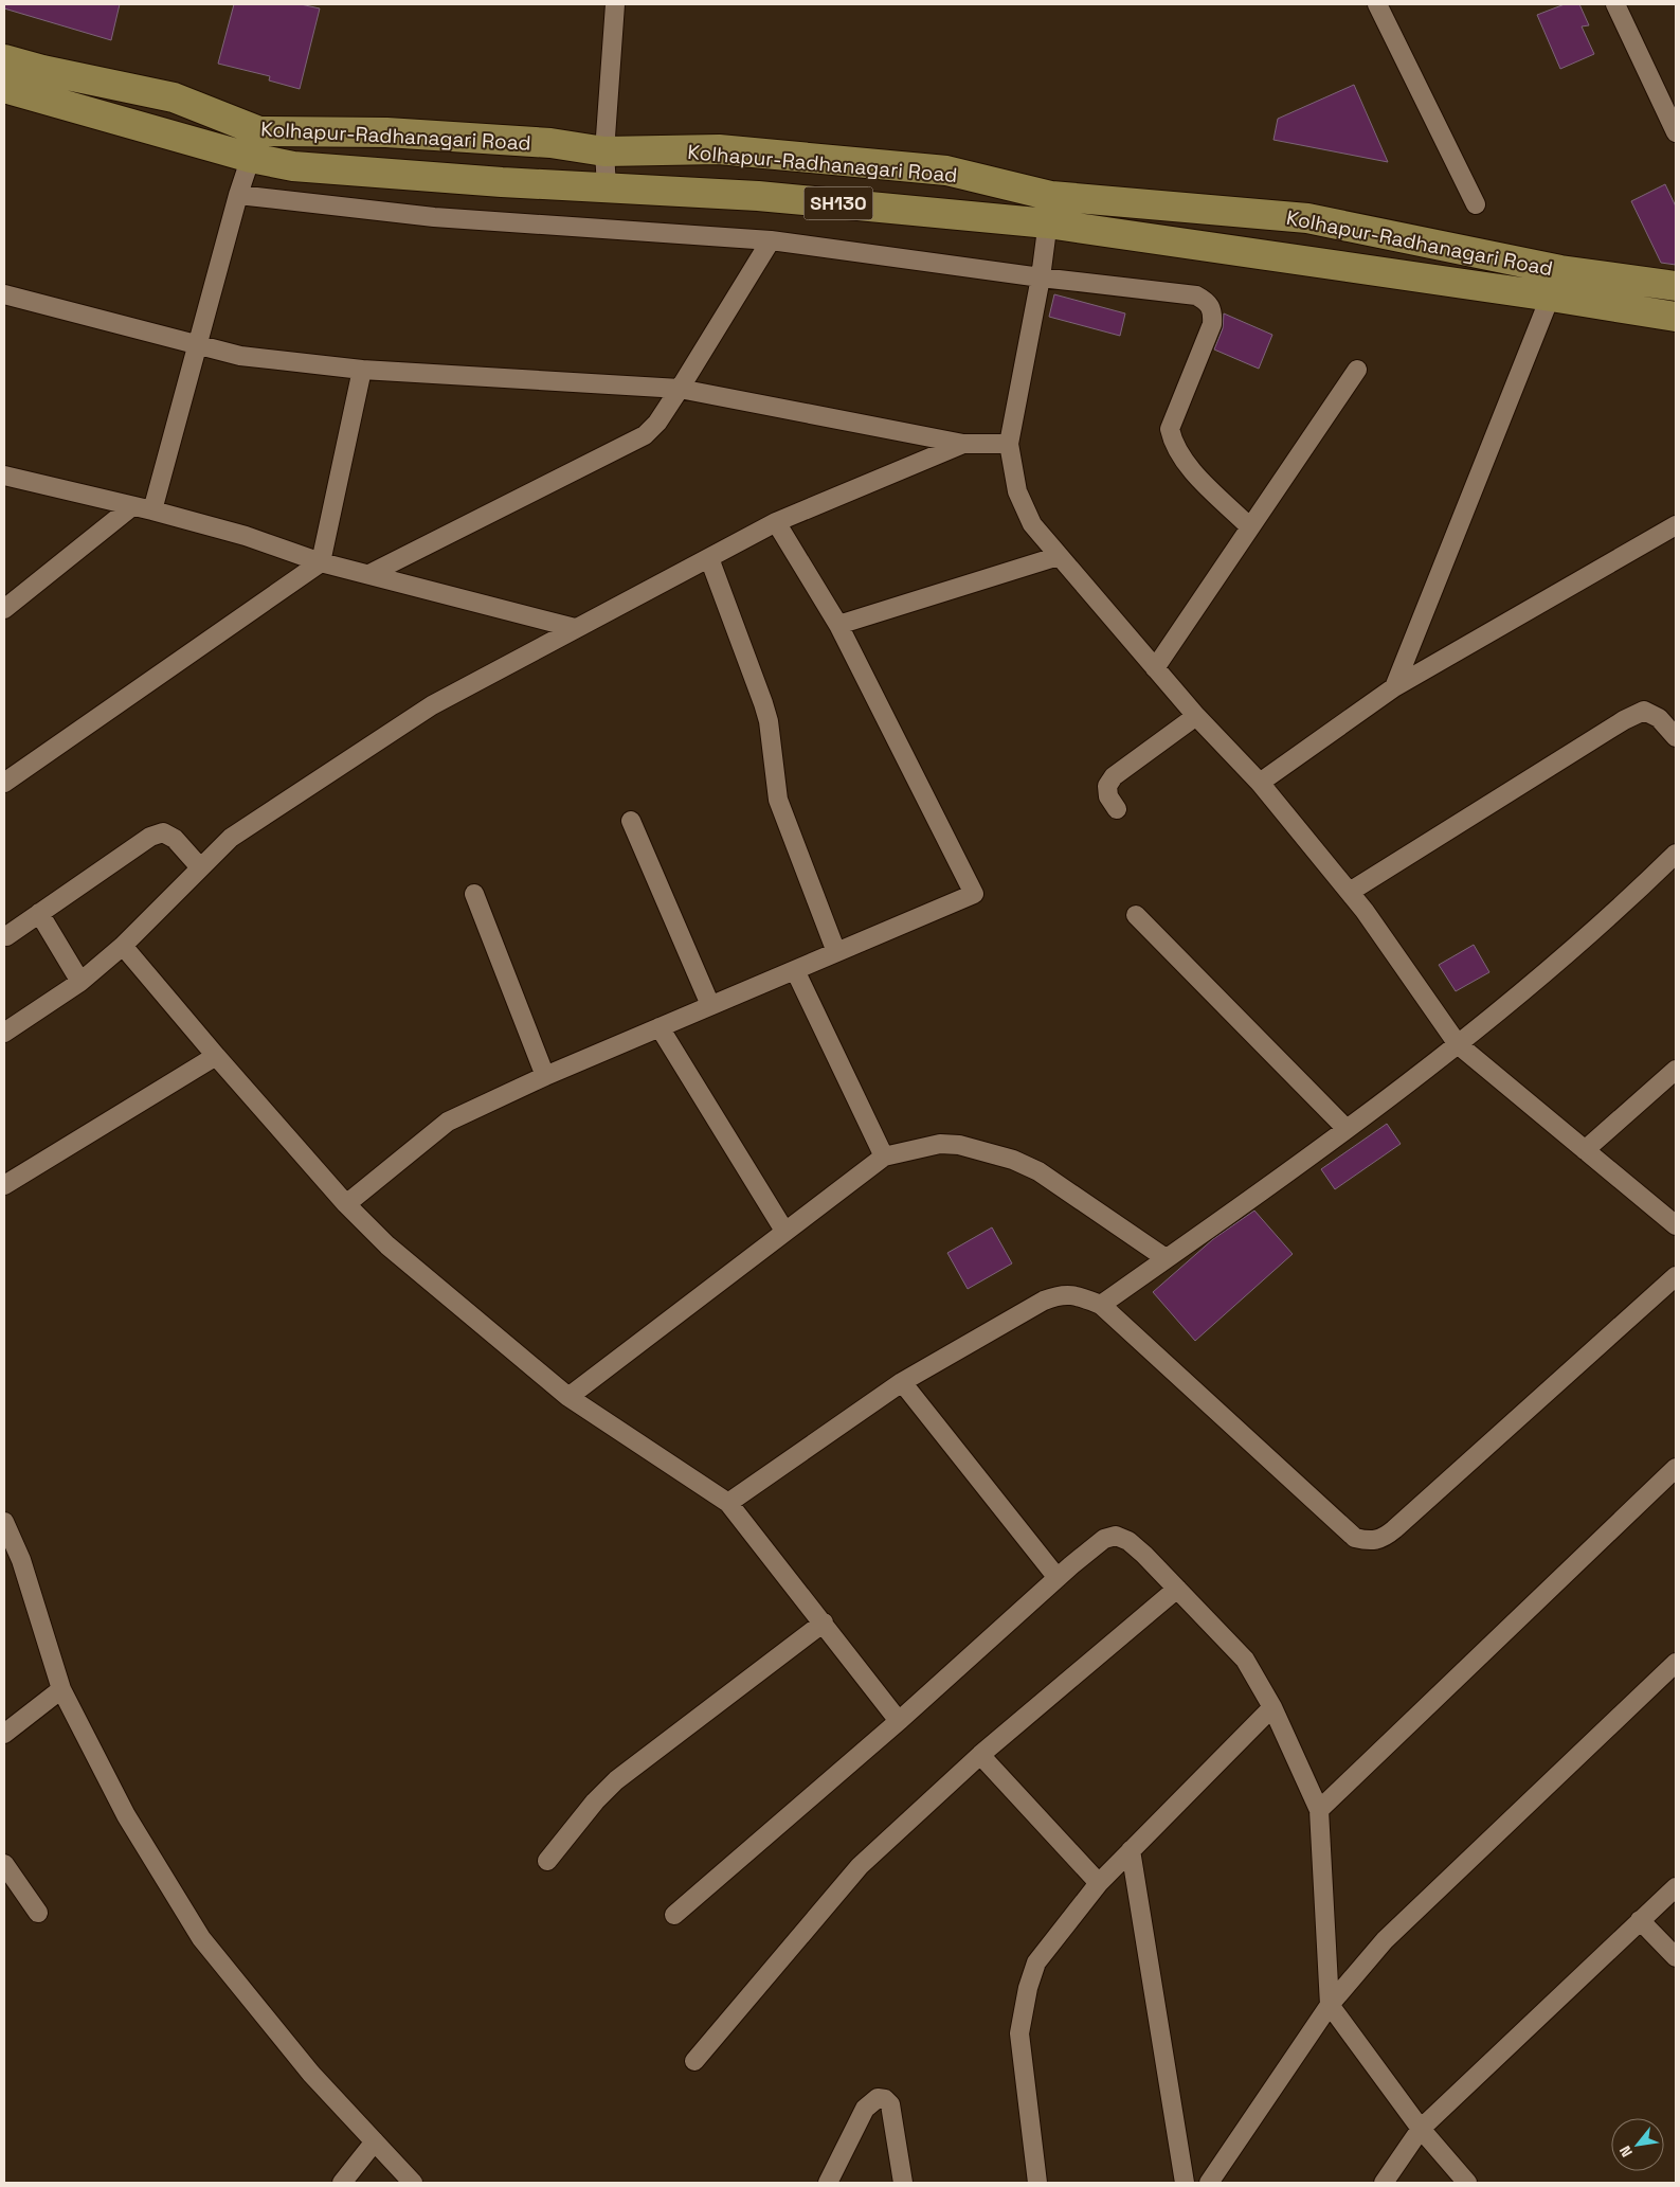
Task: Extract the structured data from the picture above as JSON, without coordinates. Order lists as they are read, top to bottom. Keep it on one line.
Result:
{"streets":{"main road":["Kolhapur-Radhanagari Road","SH130"]},"crossings":[["Kolhapur-Radhanagari Road","SH130"]],"north":"bottom left"}
